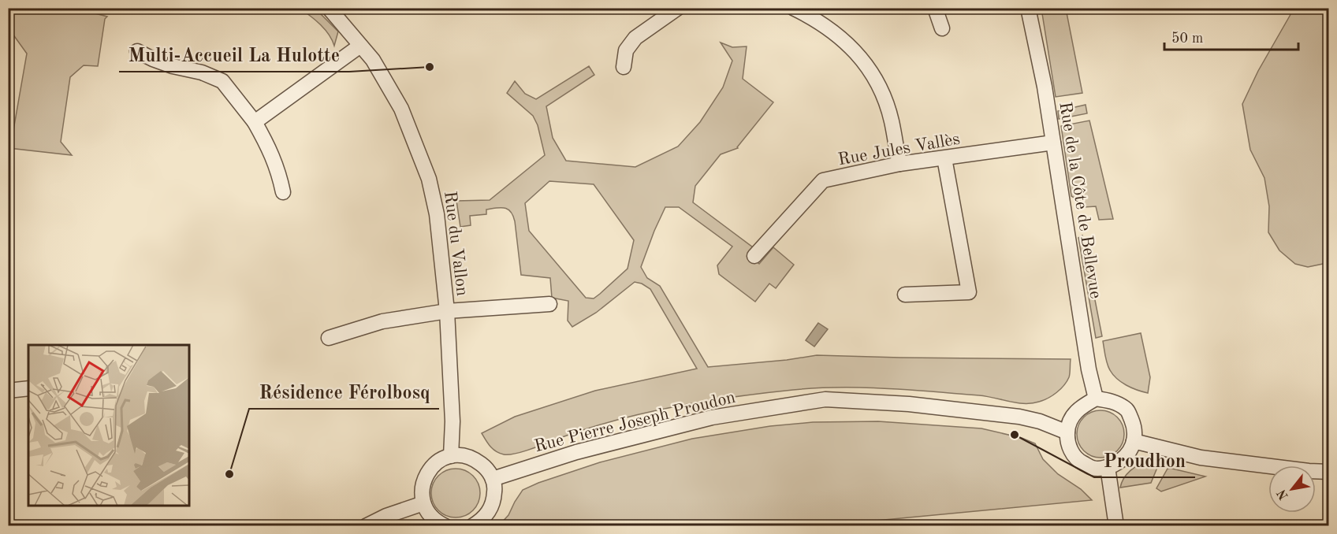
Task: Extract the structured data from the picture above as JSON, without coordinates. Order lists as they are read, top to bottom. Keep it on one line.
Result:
{"streets":{"street":["Rue Jules Vallès","Rue de la Côte de Bellevue","Rue du Vallon","Rue Pierre Joseph Proudon"]},"crossings":[["Rue Jules Vallès","Rue de la Côte de Bellevue"],["Rue de la Côte de Bellevue","Rue Pierre Joseph Proudon"]],"places":["Multi-Accueil La Hulotte","Proudhon","Résidence Férolbosq"],"scale_bar":"50 m","north":"bottom left"}
